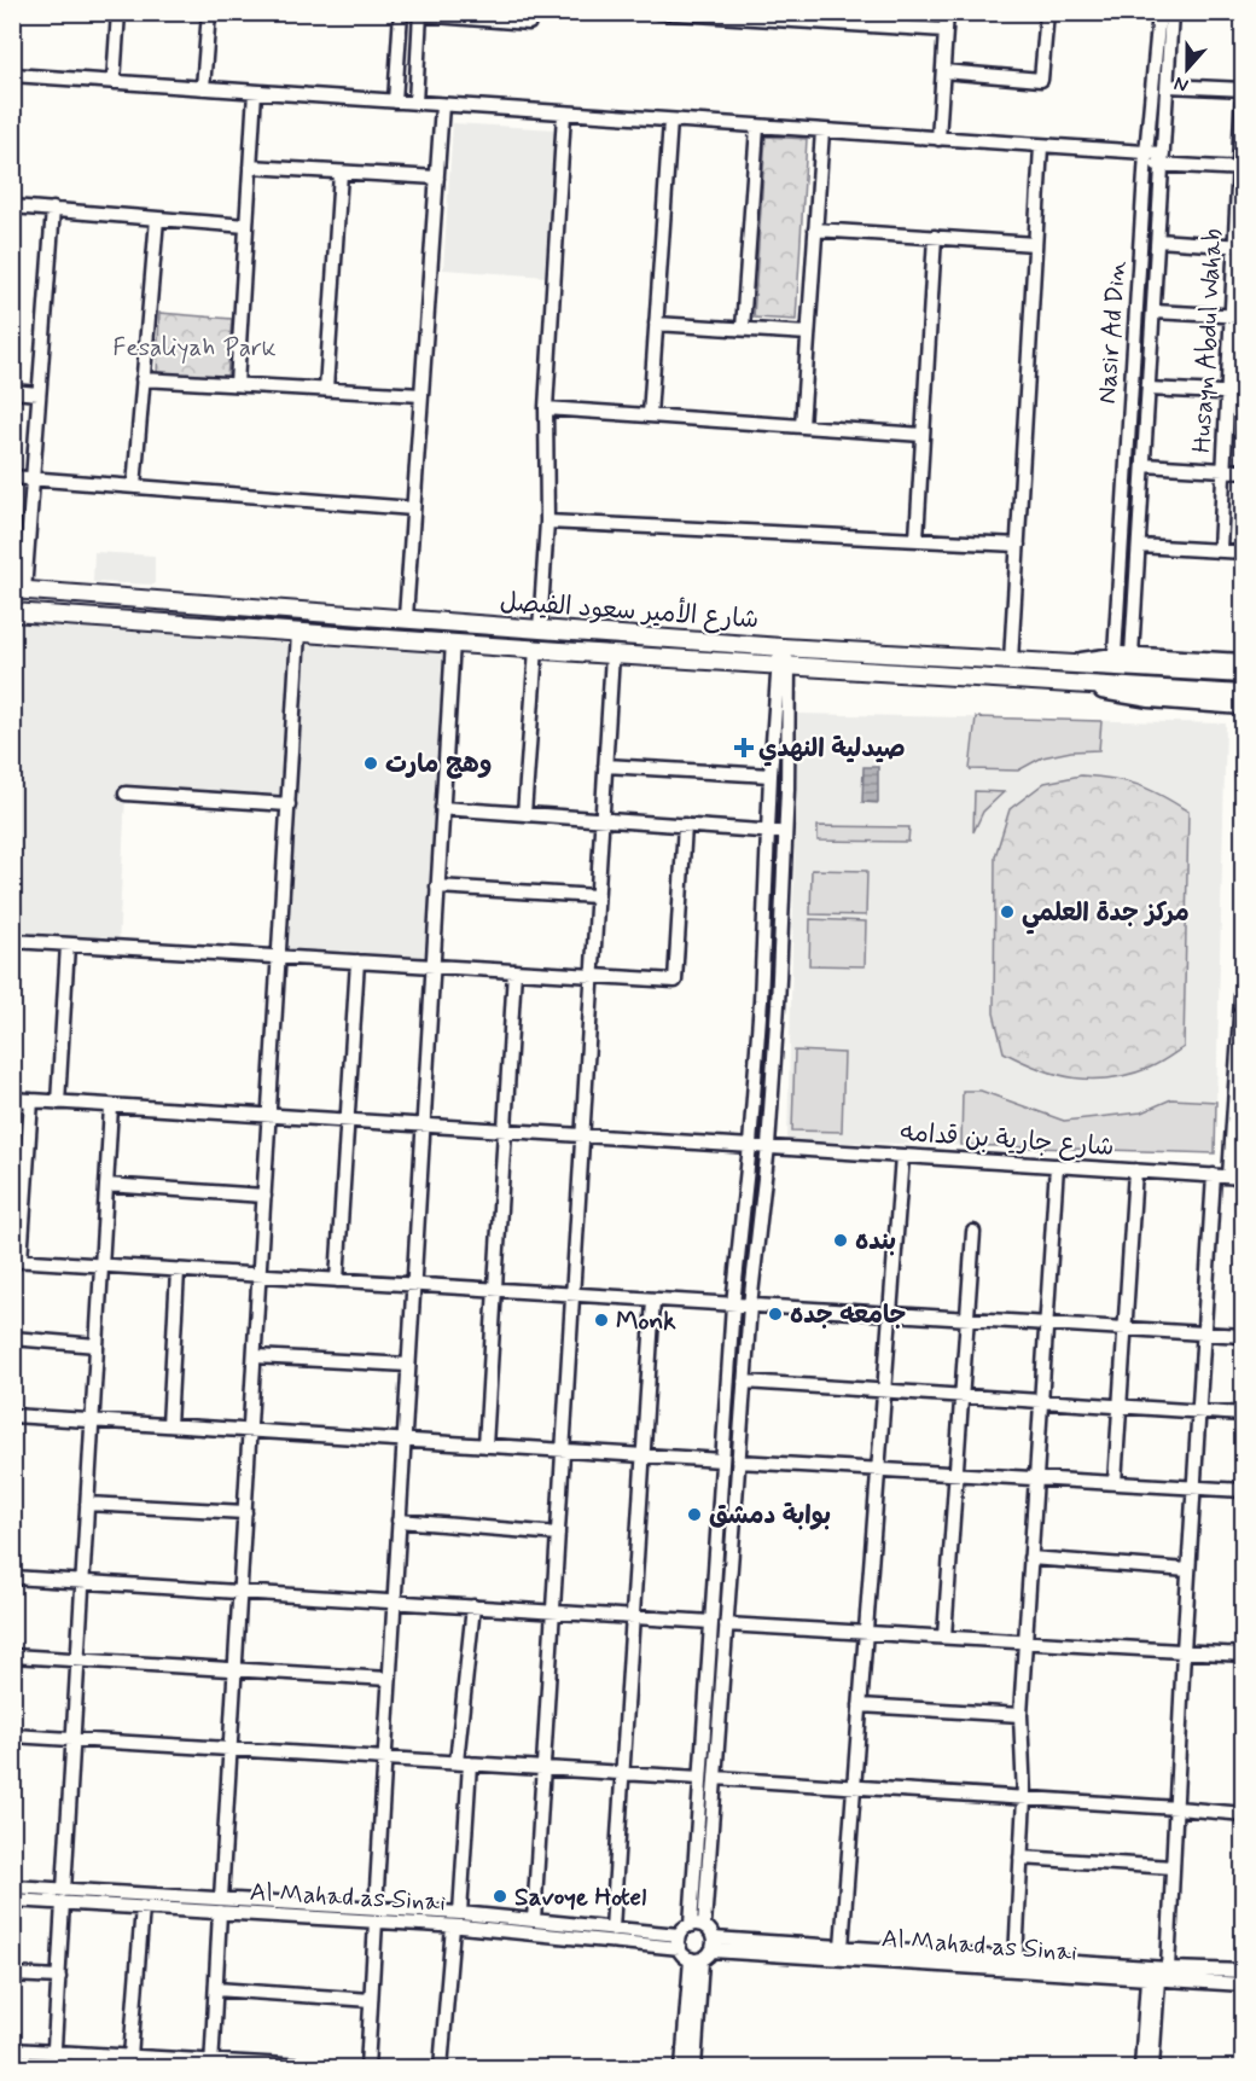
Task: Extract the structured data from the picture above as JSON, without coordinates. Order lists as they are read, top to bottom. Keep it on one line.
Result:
{"streets":{"main road":["شارع الأمير سعود الفيصل"],"street":["Nasir Ad Din","Husayn Abdul Wahab","شارع جارية بن قدامه","Al Mahad as Sinai"]},"parks":["Fesaliyah Park"],"places":{"health":["صيدلية النهدي"],"other":["وهج مارت","مركز جدة العلمي","بنده","جامعه جده","Monk","بوابة دمشق","Savoye Hotel"]},"north":"bottom"}
